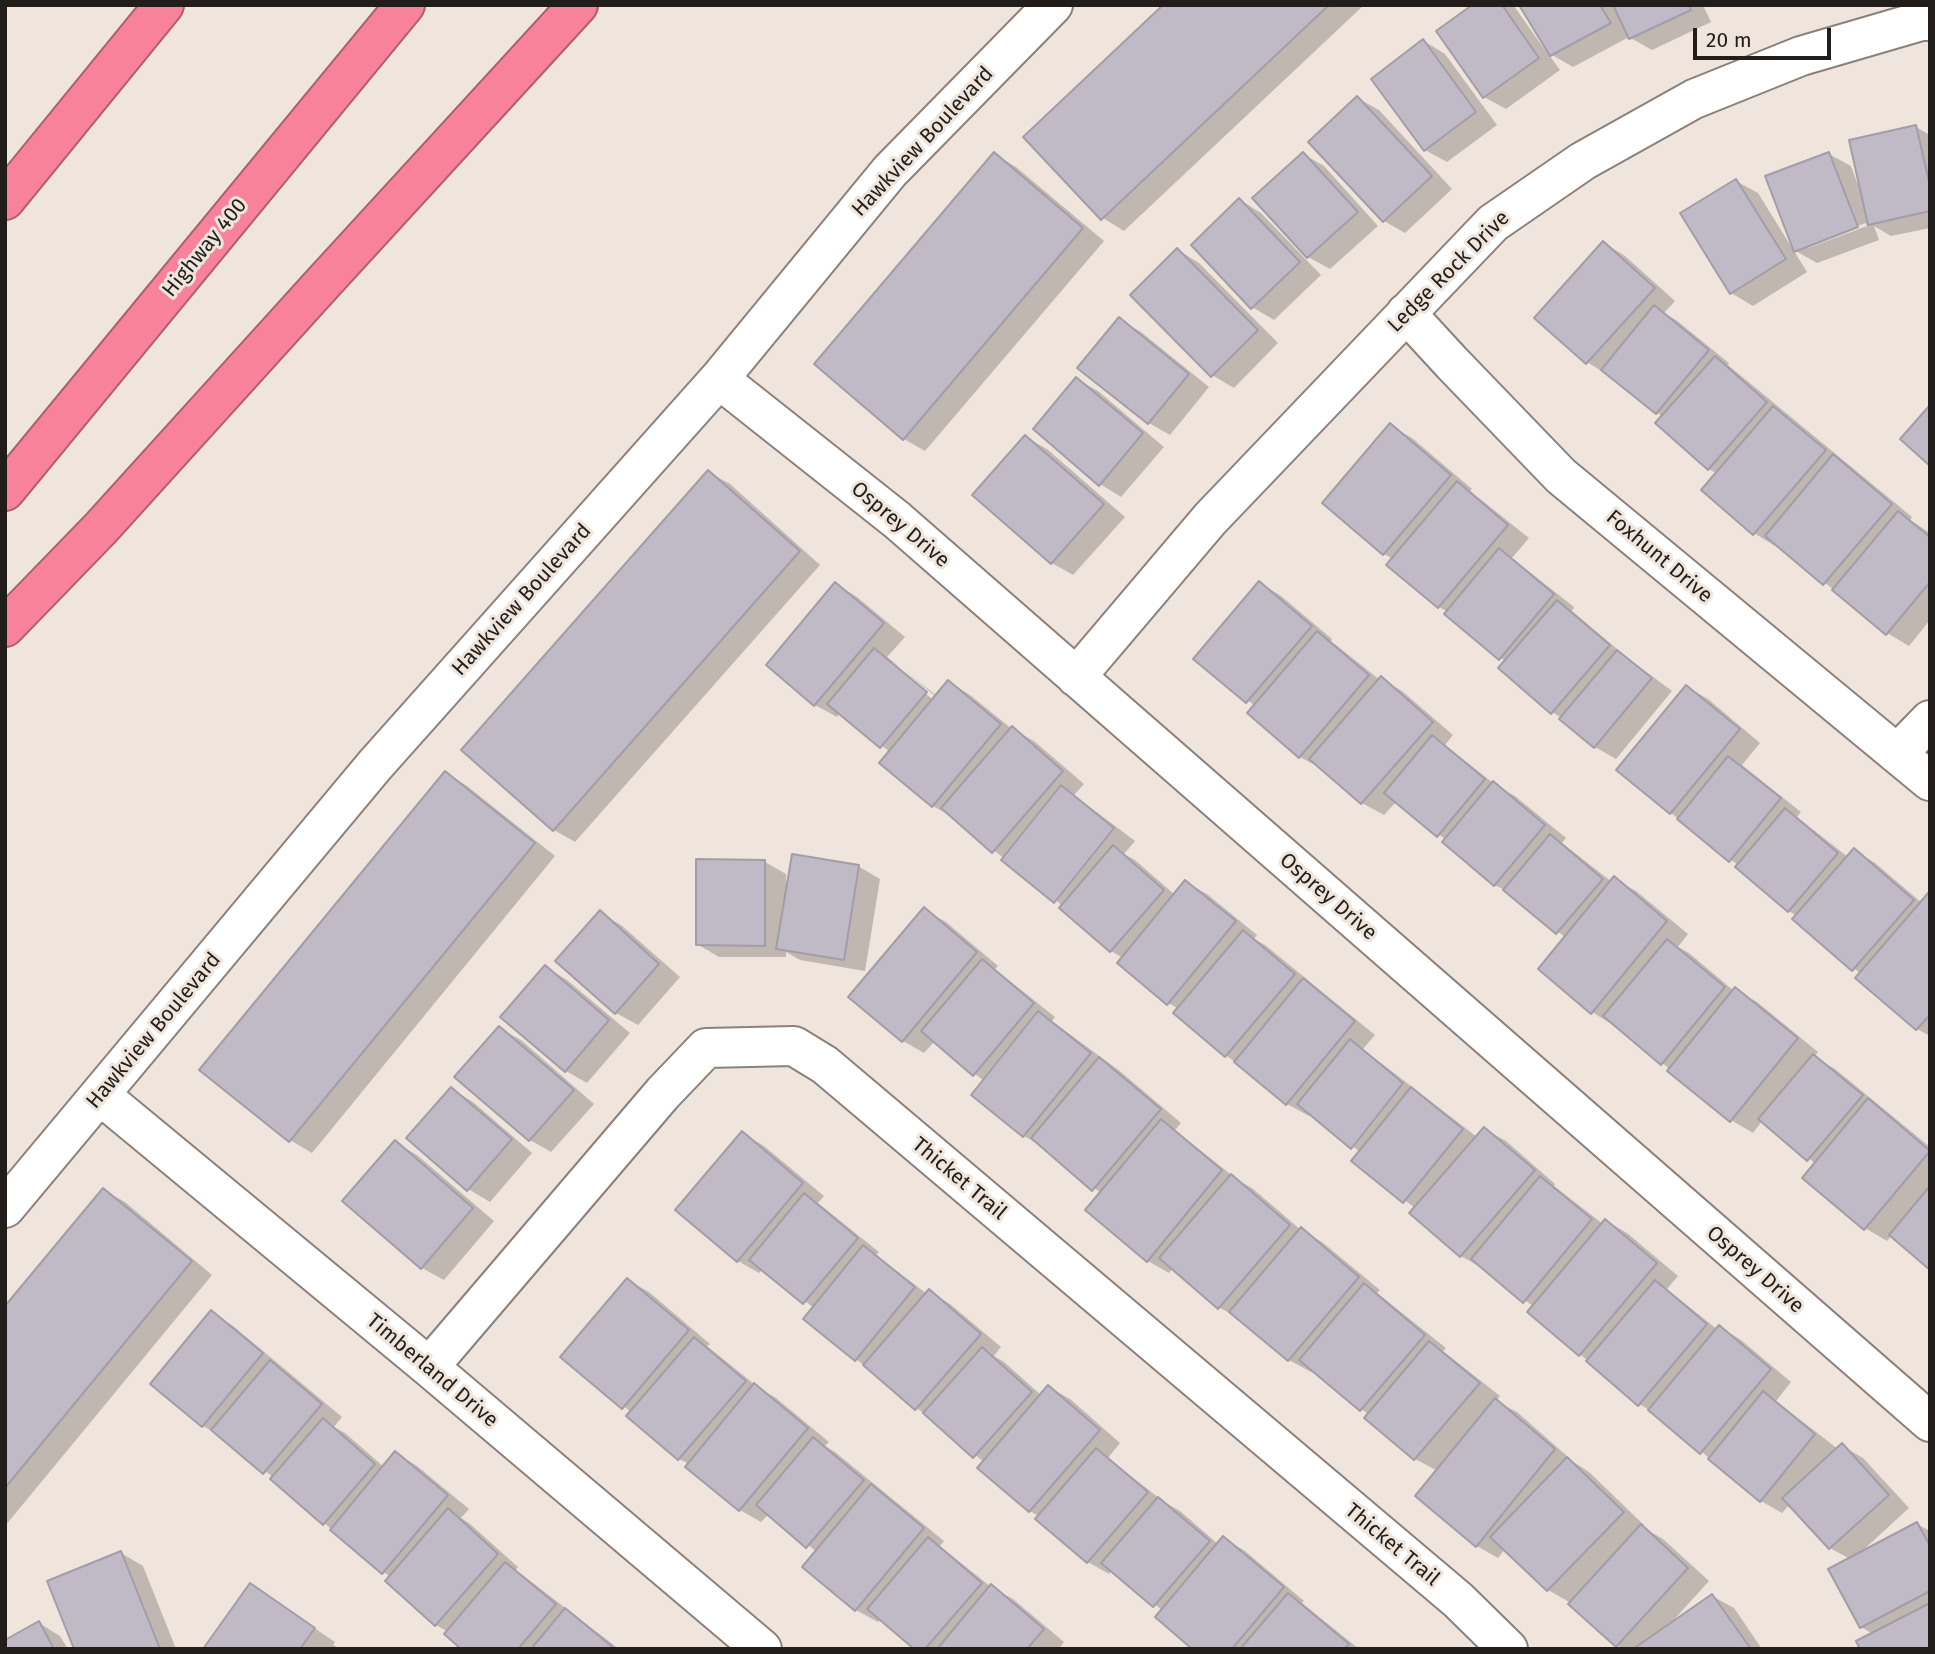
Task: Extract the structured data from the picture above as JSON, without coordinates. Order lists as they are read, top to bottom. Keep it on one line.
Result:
{"streets":{"highway":["Highway 400"],"street":["Hawkview Boulevard","Ledge Rock Drive","Osprey Drive","Foxhunt Drive","Thicket Trail","Timberland Drive"]},"crossings":[["Hawkview Boulevard","Osprey Drive"],["Hawkview Boulevard","Timberland Drive"],["Ledge Rock Drive","Osprey Drive"],["Ledge Rock Drive","Foxhunt Drive"],["Thicket Trail","Timberland Drive"]],"scale_bar":"20 m"}
